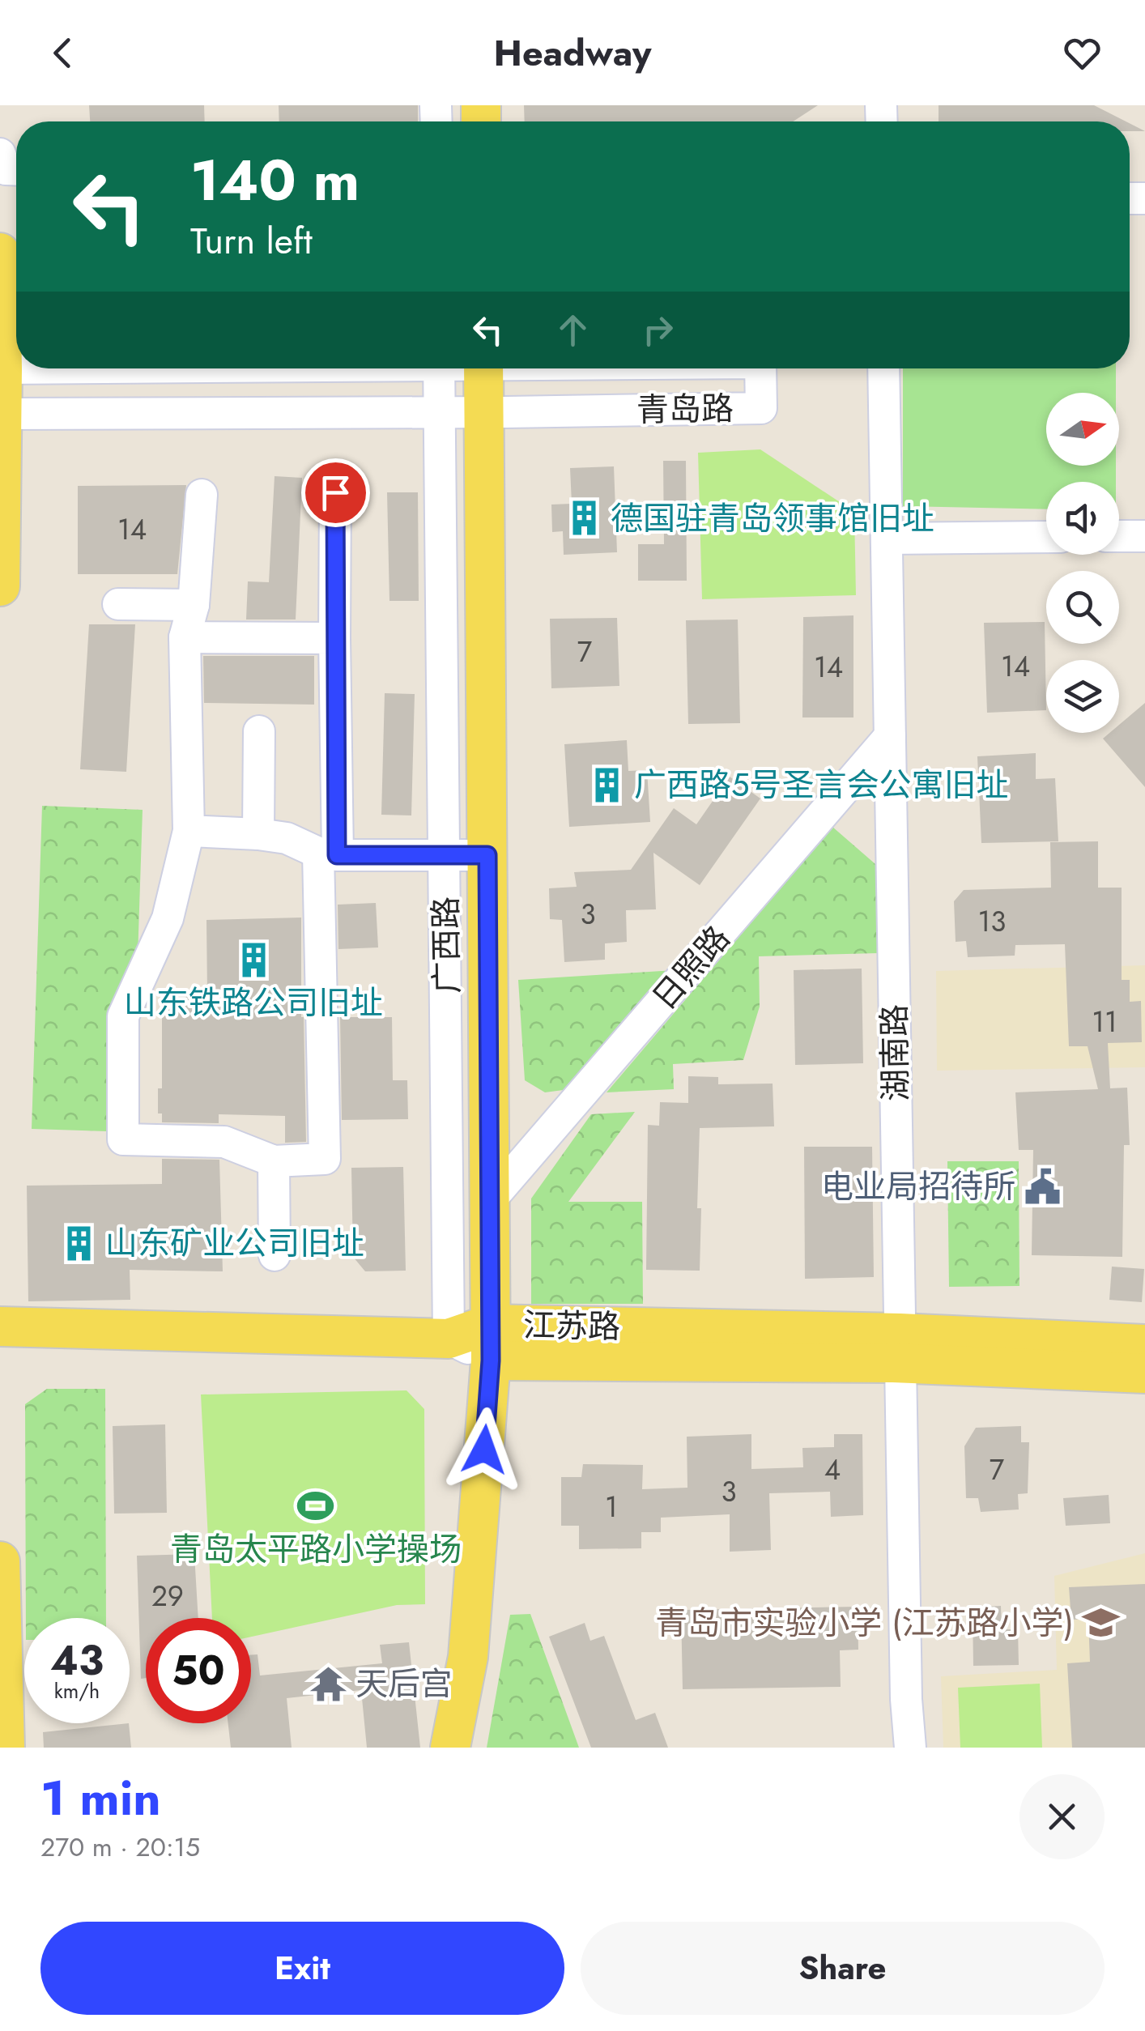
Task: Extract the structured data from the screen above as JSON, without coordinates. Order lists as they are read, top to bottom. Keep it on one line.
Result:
{"streets":{"main road":["广西路","江苏路"],"street":["青岛路","日照路","湖南路"]},"crossings":[["青岛路","广西路"],["广西路","日照路"],["广西路","江苏路"],["日照路","湖南路"],["湖南路","江苏路"]],"places":{"building":["德国驻青岛领事馆旧址","广西路5号圣言会公寓旧址","山东铁路公司旧址","山东矿业公司旧址"],"public building":["电业局招待所"],"sports":["青岛太平路小学操场"],"school or university":["青岛市实验小学 (江苏路小学)"],"temple":["天后宫"]},"house_numbers":["14","7","14","14","3","13","11","4","7","3","1","29"],"north":"right","page":{"header":"Headway","turn":["140 m","Turn left"],"speed":"43 km/h","limit":"50","heading":["1 min","270 m · 20:15"],"buttons":["Exit","Share"]}}
